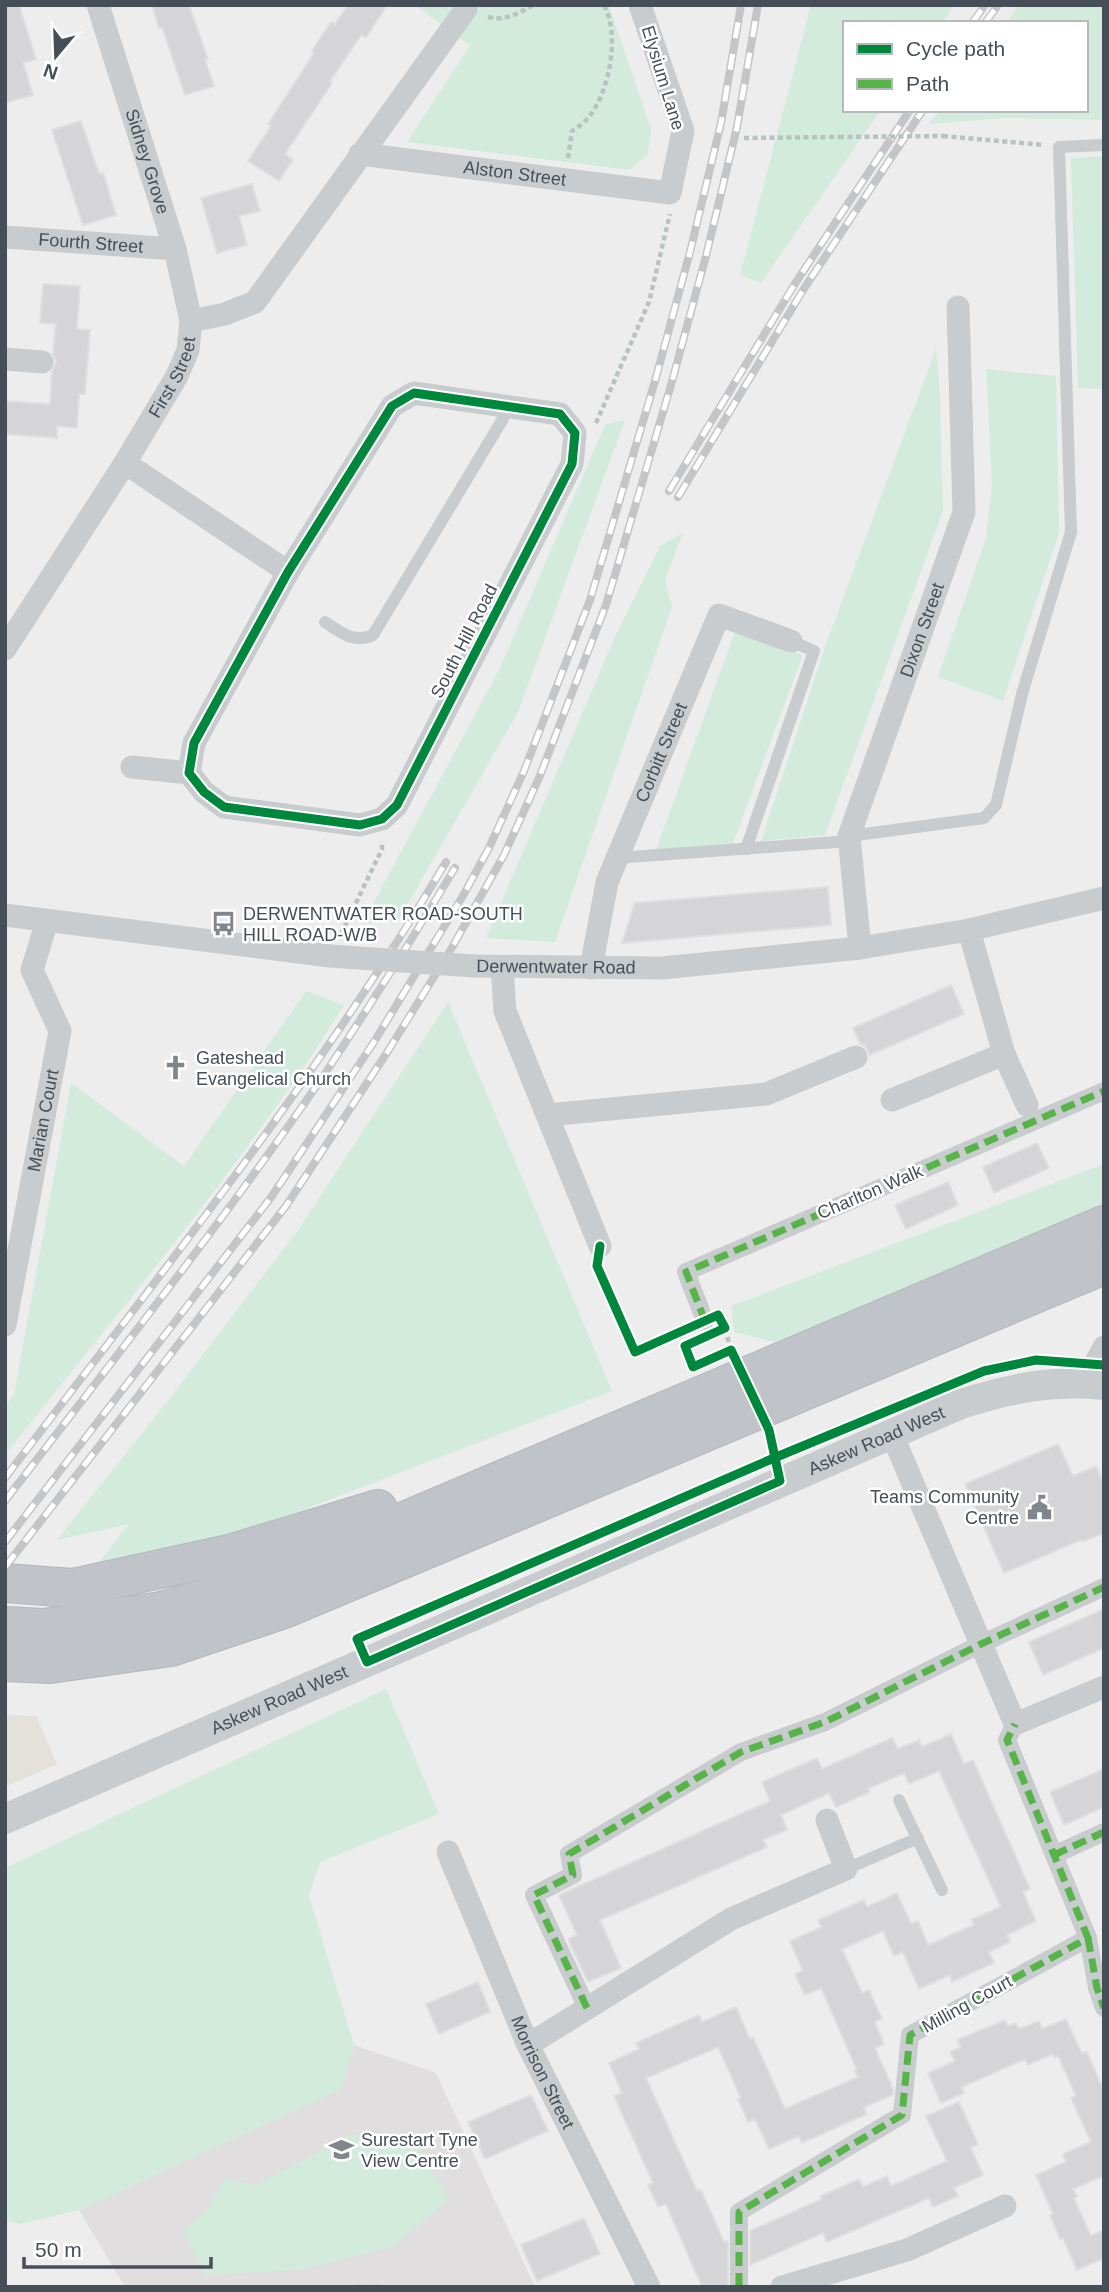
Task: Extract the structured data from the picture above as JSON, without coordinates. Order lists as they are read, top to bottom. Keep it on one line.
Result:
{"streets":{"street":["Elysium Lane","Sidney Grove","Alston Street","Fourth Street","First Street","Dixon Street","South Hill Road","Corbitt Street","Derwentwater Road","Marian Court","Charlton Walk","Askew Road West","Milling Court","Morrison Street"]},"crossings":[["Elysium Lane","Alston Street"],["Sidney Grove","Fourth Street"],["Sidney Grove","First Street"],["Alston Street","First Street"],["Dixon Street","Derwentwater Road"],["Corbitt Street","Derwentwater Road"],["Derwentwater Road","Marian Court"]],"places":{"bus stop":["DERWENTWATER ROAD-SOUTH HILL ROAD-W/B"],"church":["Gateshead Evangelical Church"],"public building":["Teams Community Centre"],"school or university":["Surestart Tyne View Centre"]},"legend":["Cycle path","Path"],"scale_bar":"50 m","north":"bottom"}
